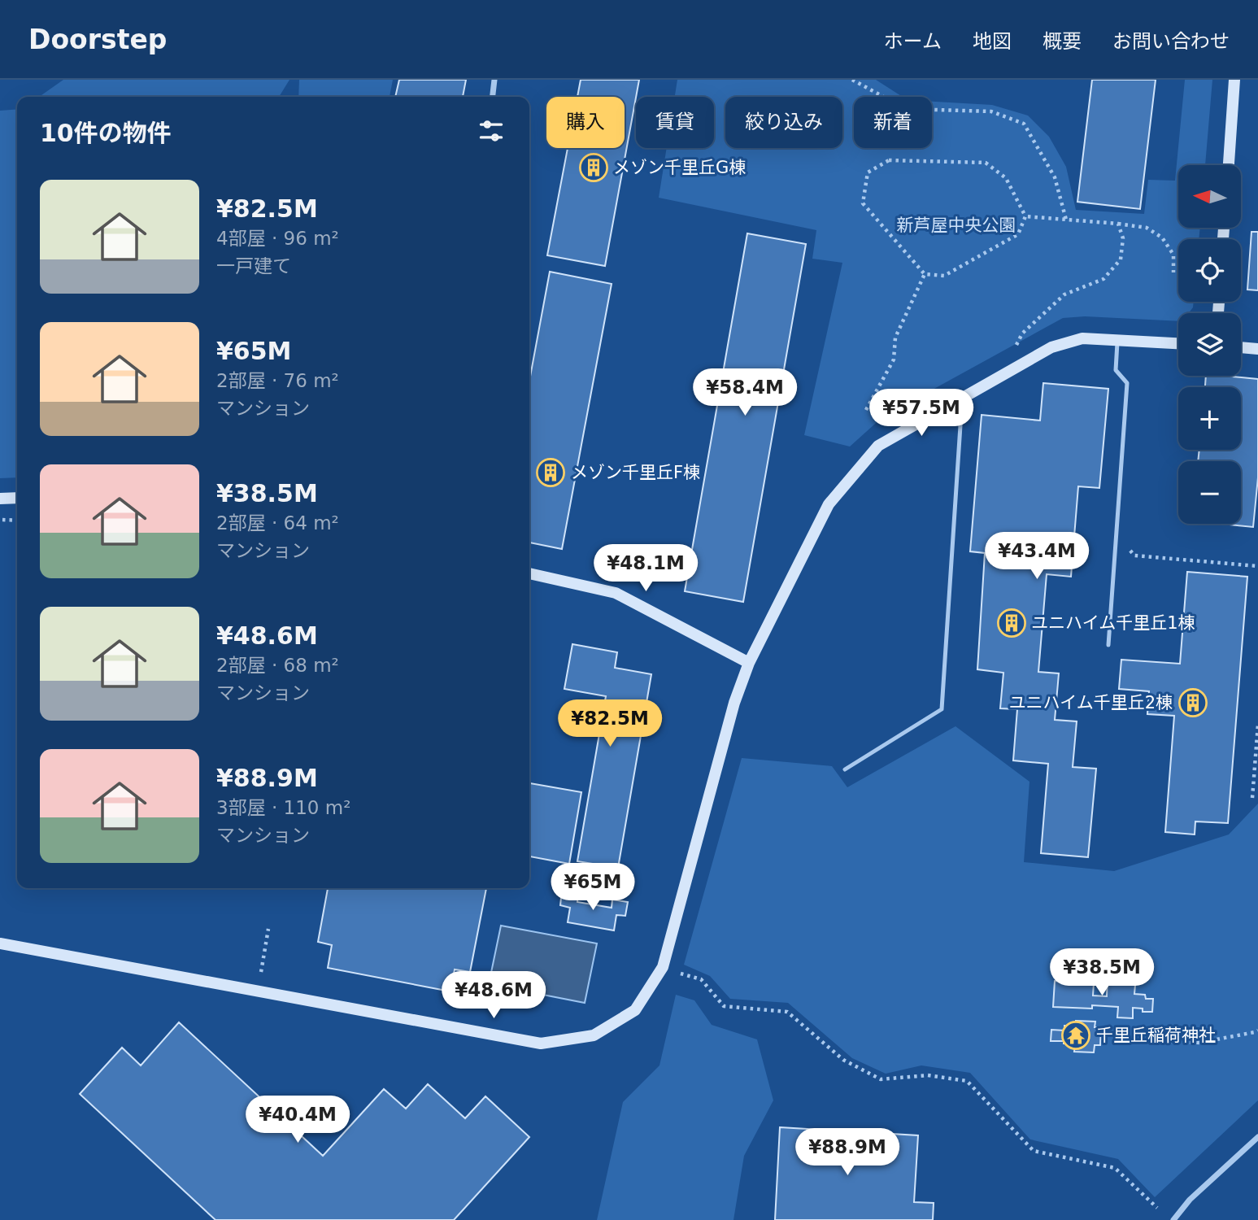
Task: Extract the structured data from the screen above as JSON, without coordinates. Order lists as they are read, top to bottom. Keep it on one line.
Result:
{"parks":["新芦屋中央公園"],"places":{"building":["メゾン千里丘G棟","メゾン千里丘F棟","ユニハイム千里丘1棟","ユニハイム千里丘2棟"],"temple":["千里丘稲荷神社"]},"north":"left","page":{"header":"Doorstep","nav":["ホーム","地図","概要","お問い合わせ"],"chip":["購入","賃貸","絞り込み","新着"],"heading":"10件の物件","map_buttons":["+","−"],"list":[{"name":"¥82.5M","note":"4部屋 · 96 m² · 一戸建て"},{"name":"¥65M","note":"2部屋 · 76 m² · マンション"},{"name":"¥38.5M","note":"2部屋 · 64 m² · マンション"},{"name":"¥48.6M","note":"2部屋 · 68 m² · マンション"},{"name":"¥88.9M","note":"3部屋 · 110 m² · マンション"}],"price":["¥58.4M","¥57.5M","¥43.4M","¥48.1M","¥82.5M","¥65M","¥38.5M","¥48.6M","¥40.4M","¥88.9M"]}}
